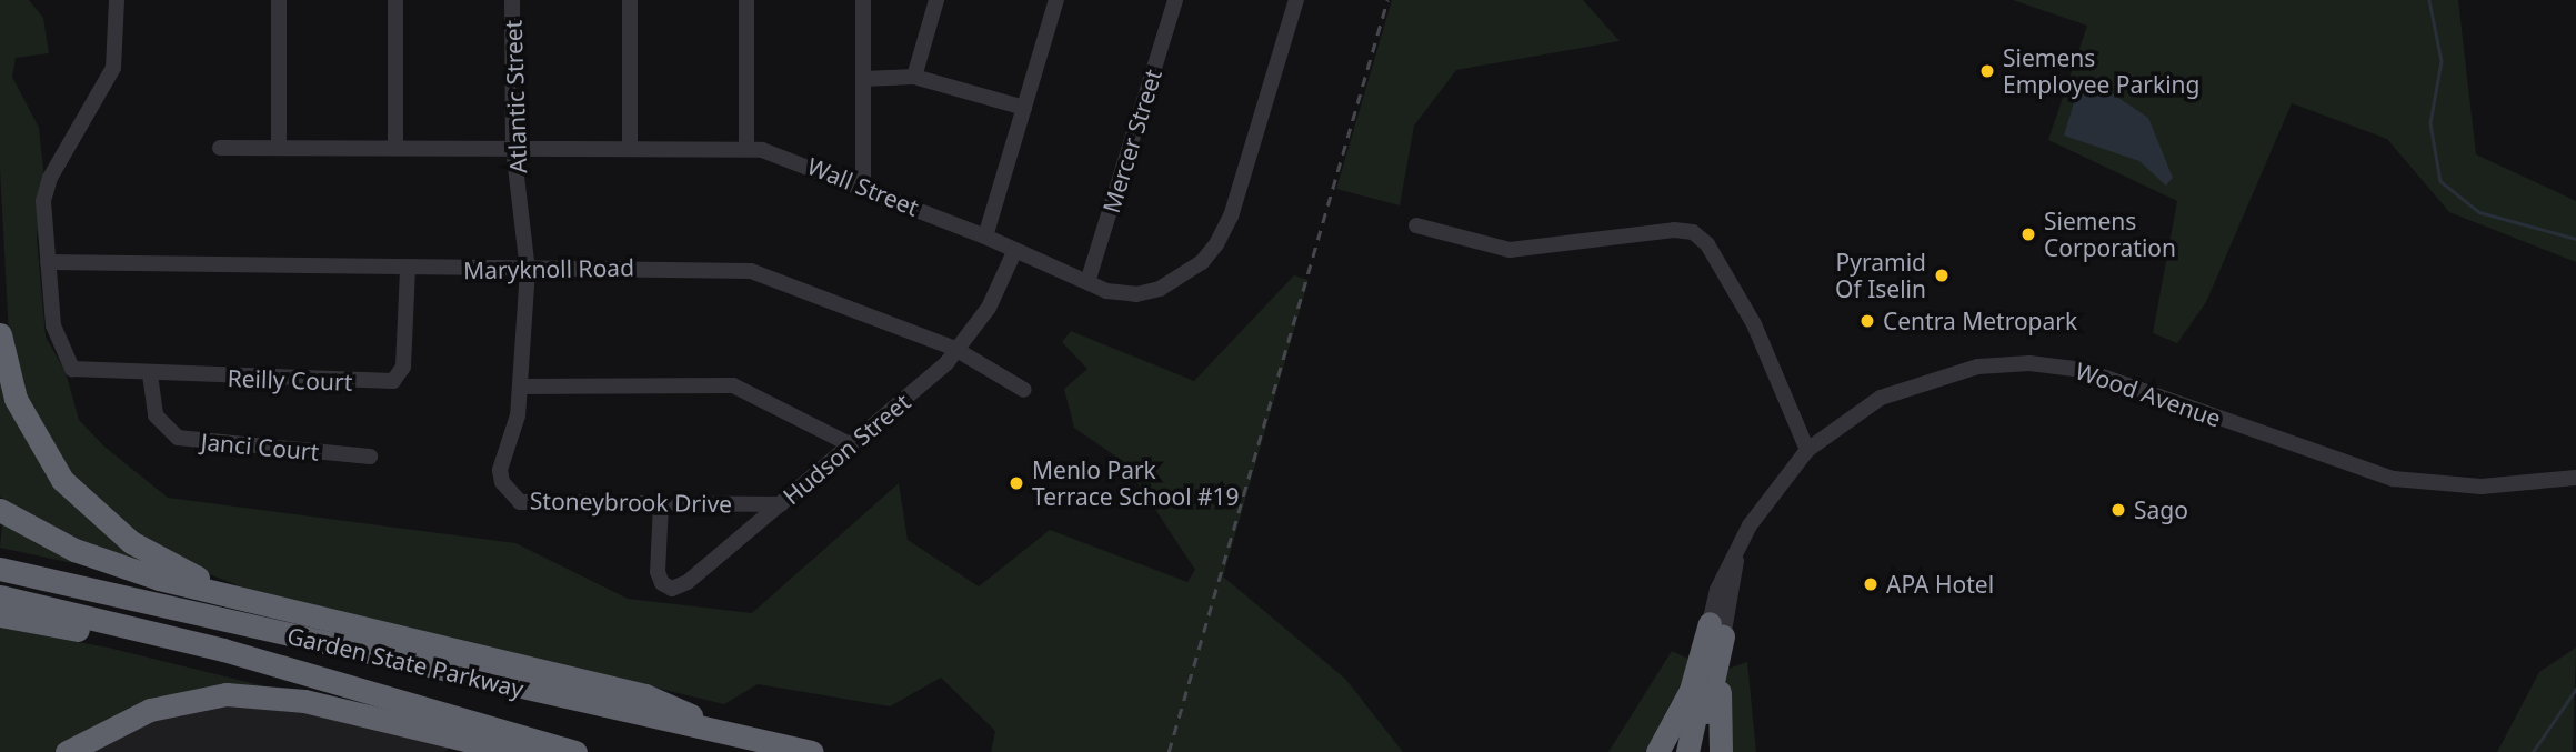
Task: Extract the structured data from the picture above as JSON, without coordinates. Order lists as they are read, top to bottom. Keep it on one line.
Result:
{"streets":{"highway":["Garden State Parkway"],"street":["Atlantic Street","Mercer Street","Wall Street","Maryknoll Road","Reilly Court","Wood Avenue","Janci Court","Hudson Street","Stoneybrook Drive"]},"crossings":[["Atlantic Street","Wall Street"],["Atlantic Street","Maryknoll Road"],["Atlantic Street","Stoneybrook Drive"],["Mercer Street","Wall Street"],["Wall Street","Hudson Street"],["Maryknoll Road","Reilly Court"],["Maryknoll Road","Hudson Street"],["Reilly Court","Janci Court"],["Hudson Street","Stoneybrook Drive"]],"places":["Siemens Employee Parking","Siemens Corporation","Pyramid Of Iselin","Centra Metropark","Menlo Park Terrace School #19","Sago","APA Hotel"]}
